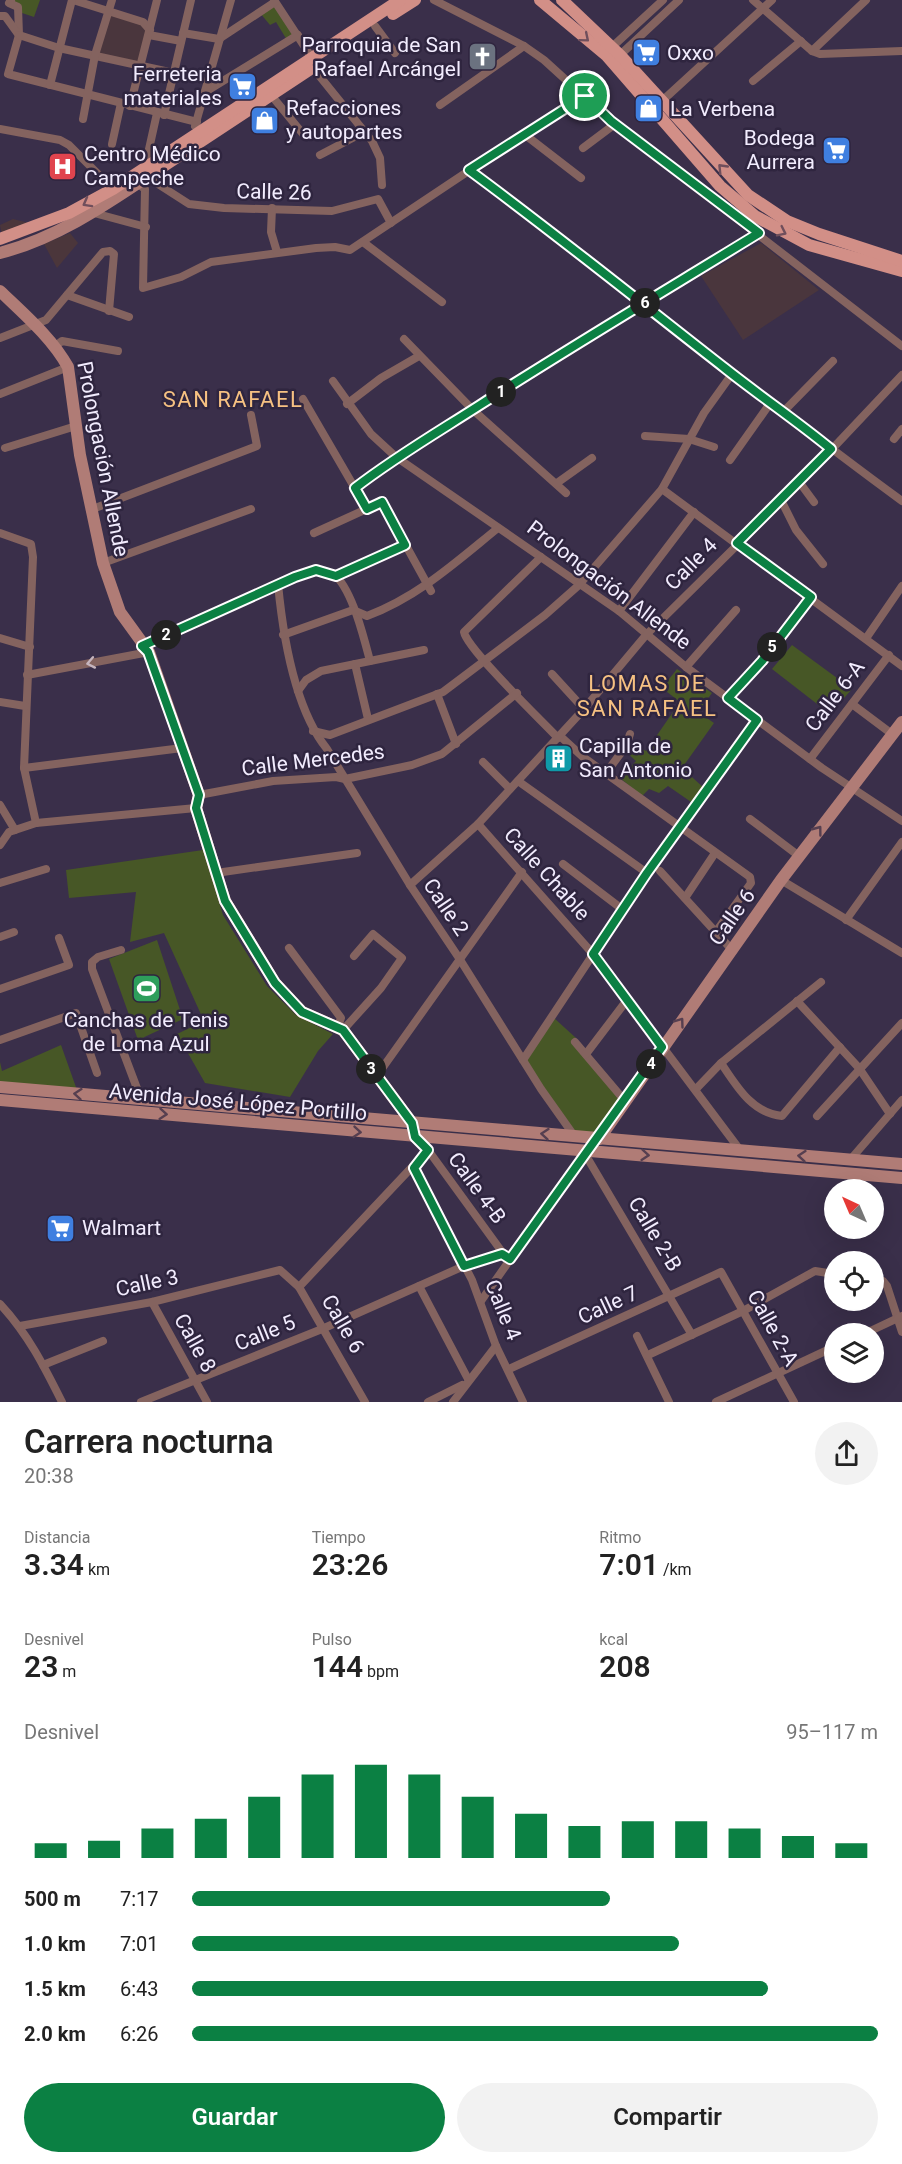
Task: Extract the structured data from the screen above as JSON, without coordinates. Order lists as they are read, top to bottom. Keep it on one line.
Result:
{"streets":{"main road":["Prolongación Allende","Calle 6","Avenida José López Portillo"],"street":["Calle 26","Calle 4","Calle 6-A","Calle Mercedes","Calle Chable","Calle 2","Calle 4-B","Calle 2-B","Calle 3","Calle 7","Calle 2-A","Calle 5","Calle 8"]},"crossings":[["Prolongación Allende","Calle 4"],["Prolongación Allende","Calle 6-A"],["Prolongación Allende","Calle Mercedes"],["Prolongación Allende","Calle 6"],["Calle 4","Calle Chable"],["Calle 4","Calle 2"],["Calle 4","Calle 7"],["Calle 4","Calle 5"],["Calle Mercedes","Calle 2"],["Calle Chable","Calle 6"],["Calle Chable","Avenida José López Portillo"],["Calle 2","Avenida José López Portillo"],["Calle 6","Avenida José López Portillo"],["Calle 6","Calle 3"],["Calle 6","Calle 5"],["Avenida José López Portillo","Calle 4-B"],["Avenida José López Portillo","Calle 2-B"],["Calle 4-B","Calle 5"],["Calle 2-B","Calle 7"],["Calle 3","Calle 8"],["Calle 7","Calle 2-A"],["Calle 5","Calle 8"]],"districts":["SAN RAFAEL","LOMAS DE SAN RAFAEL"],"places":{"supermarket":["Oxxo","Ferreteria materiales","Bodega Aurrera","Walmart"],"church":["Parroquia de San Rafael Arcángel"],"shop":["La Verbena","Refacciones y autopartes"],"hospital":["Centro Médico Campeche"],"building":["Capilla de San Antonio"],"sports":["Canchas de Tenis de Loma Azul"]},"north":"top left","page":{"pins":["6","1","2","5","4","3"],"heading":["Carrera nocturna","20:38"],"stats":[["Distancia","3.34 km"],["Tiempo","23:26"],["Ritmo","7:01 /km"],["Desnivel","23 m"],["Pulso","144 bpm"],["kcal","208"]],"chart":["Desnivel","95–117 m"],"list":[{"name":"500 m","note":"7:17"},{"name":"1.0 km","note":"7:01"},{"name":"1.5 km","note":"6:43"},{"name":"2.0 km","note":"6:26"}],"buttons":["Guardar","Compartir"]}}
